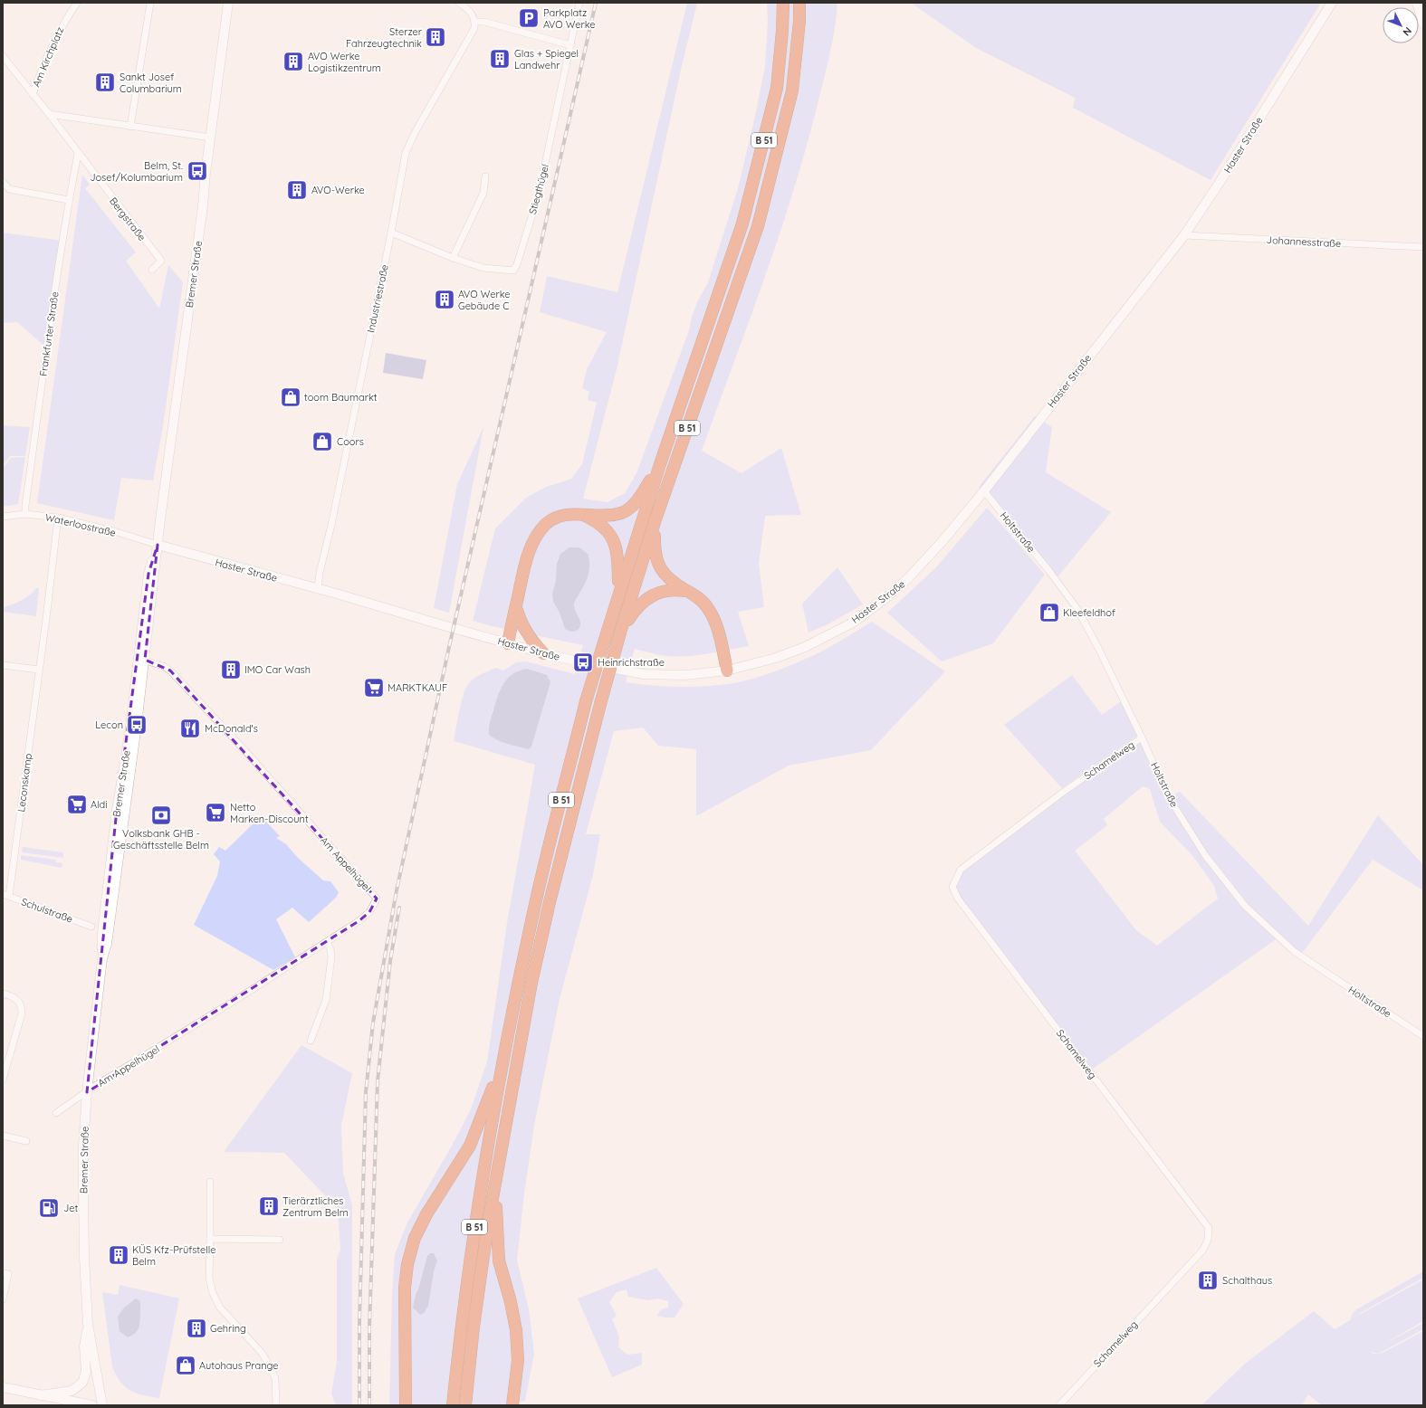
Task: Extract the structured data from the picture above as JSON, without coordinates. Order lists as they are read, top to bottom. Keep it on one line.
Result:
{"streets":{"highway":["B 51"],"street":["Am Kirchplatz","Haster Straße","Stiegthügel","Bergstraße","Johannesstraße","Bremer Straße","Industriestraße","Frankfurter Straße","Waterloostraße","Holtstraße","Schamelweg","Leconskamp","Am Appelhügel","Schulstraße"]},"crossings":[["Am Kirchplatz","Bergstraße"],["Haster Straße","Johannesstraße"],["Haster Straße","Bremer Straße"],["Haster Straße","Industriestraße"],["Haster Straße","Waterloostraße"],["Haster Straße","Holtstraße"],["Stiegthügel","Industriestraße"],["Bergstraße","Frankfurter Straße"],["Bremer Straße","Waterloostraße"],["Bremer Straße","Am Appelhügel"],["Frankfurter Straße","Waterloostraße"],["Waterloostraße","Leconskamp"],["Holtstraße","Schamelweg"],["Leconskamp","Schulstraße"]],"places":{"parking":["Parkplatz AVO Werke"],"building":["Sterzer Fahrzeugtechnik","Glas + Spiegel Landwehr","AVO Werke Logistikzentrum","Sankt Josef Columbarium","AVO-Werke","AVO Werke Gebäude C","IMO Car Wash","Tierärztliches Zentrum Belm","KÜS Kfz-Prüfstelle Belm","Schalthaus","Gehring"],"bus stop":["Belm, St. Josef/Kolumbarium","Heinrichstraße","Lecon"],"shop":["toom Baumarkt","Coors","Kleefeldhof","Autohaus Prange"],"supermarket":["MARKTKAUF","Aldi","Netto Marken-Discount"],"restaurant":["McDonald's"],"bank":["Volksbank GHB - Geschäftsstelle Belm"],"fuel station":["Jet"]},"north":"bottom right"}
